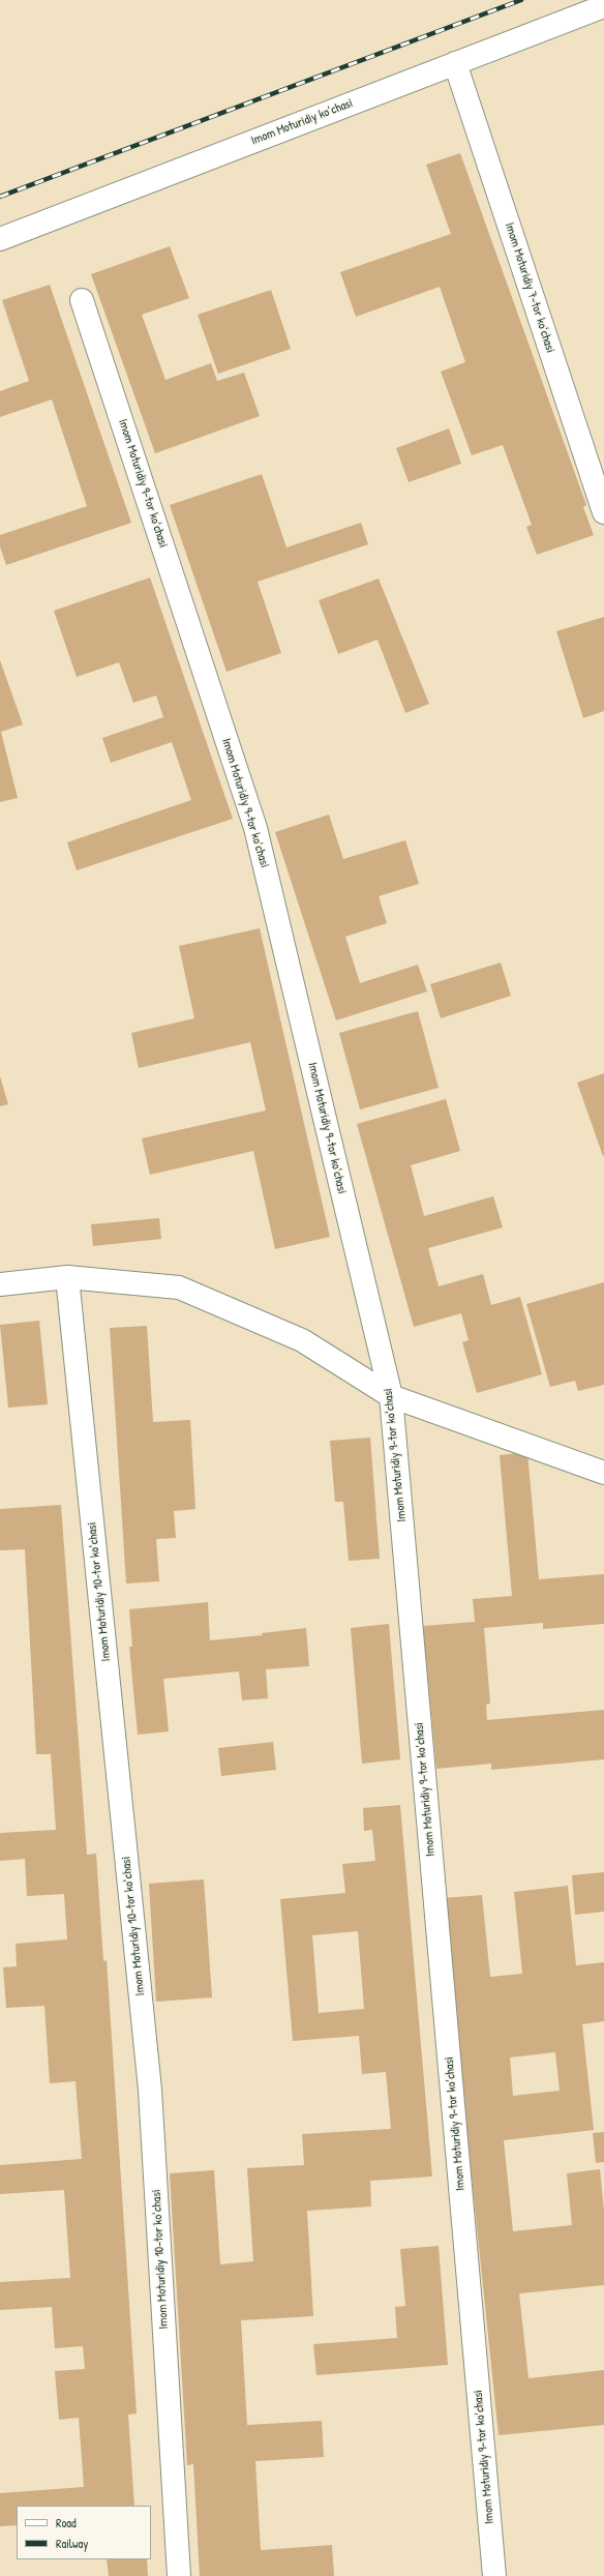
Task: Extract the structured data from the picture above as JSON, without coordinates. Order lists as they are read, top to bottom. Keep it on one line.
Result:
{"streets":{"street":["Imom Moturidiy koʻchasi","Imom Moturidiy 7-tor koʻchasi","Imom Moturidiy 9-tor koʻchasi","Imom Moturidiy 10-tor koʻchasi"]},"crossings":[["Imom Moturidiy koʻchasi","Imom Moturidiy 7-tor koʻchasi"]],"legend":["Road","Railway"]}
